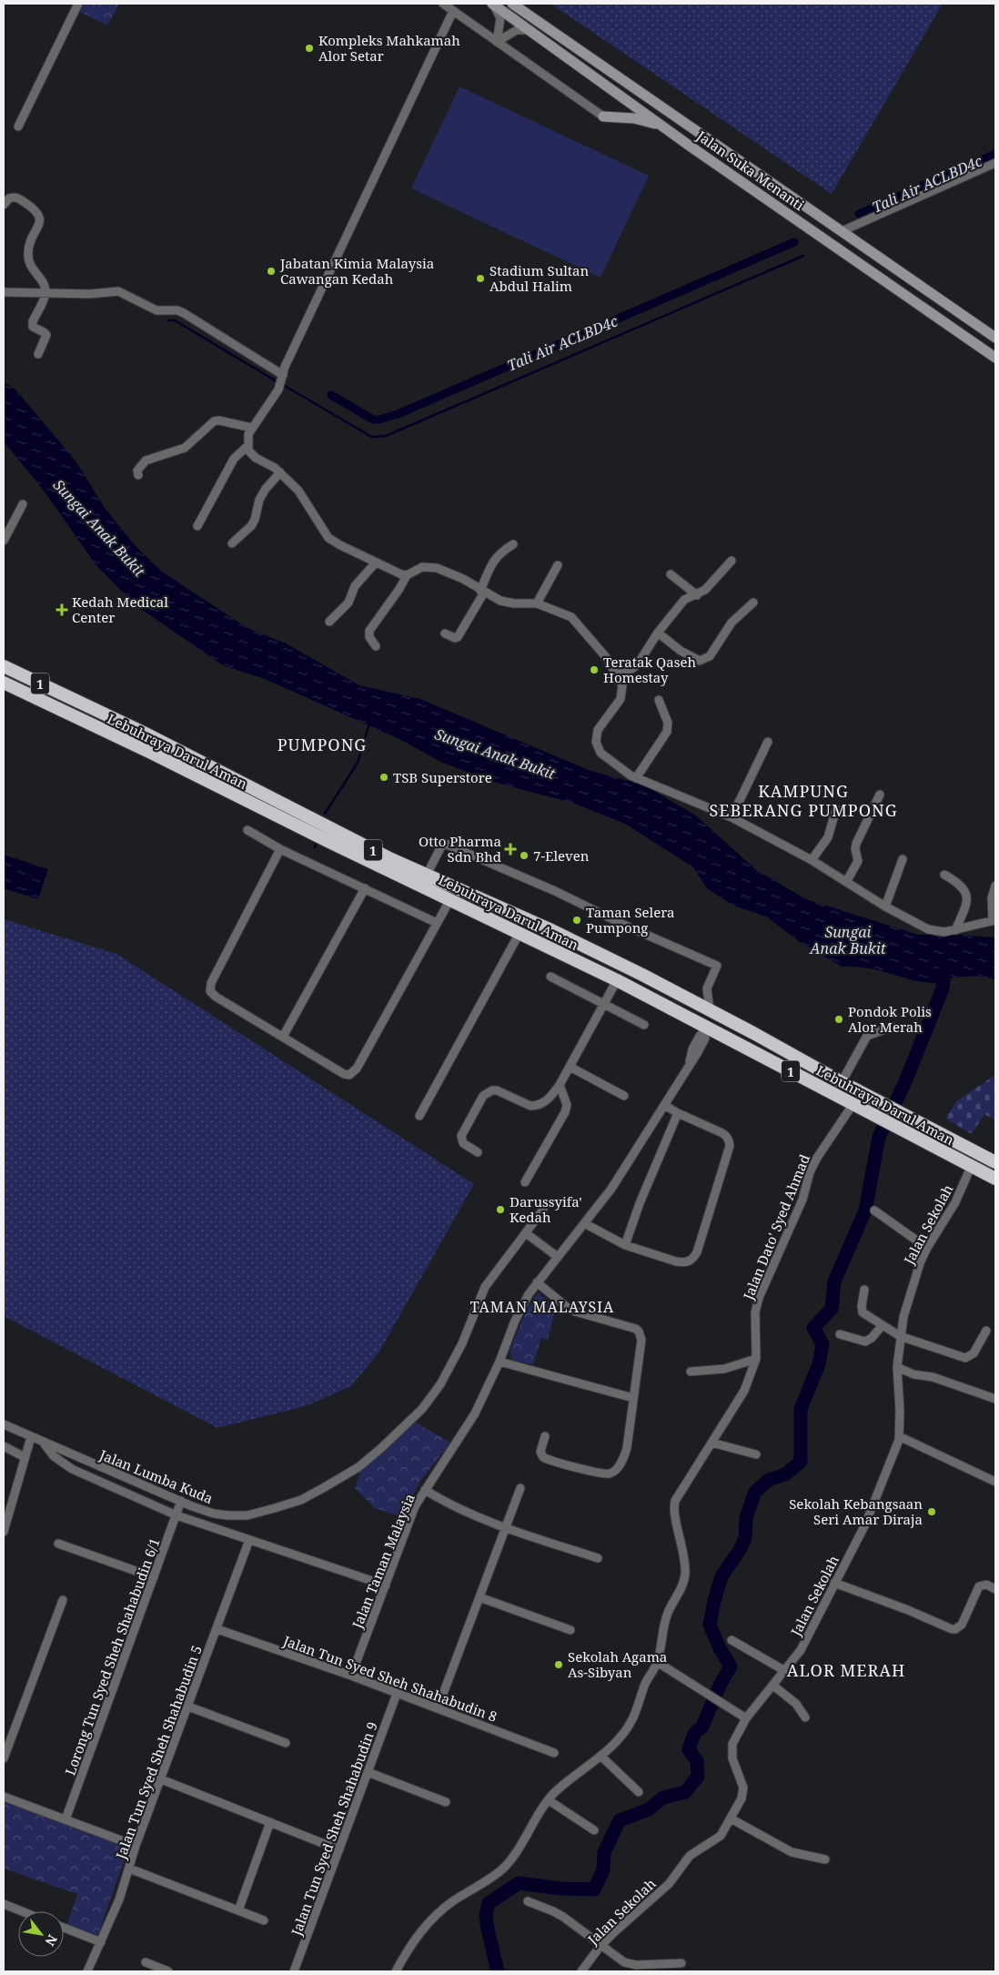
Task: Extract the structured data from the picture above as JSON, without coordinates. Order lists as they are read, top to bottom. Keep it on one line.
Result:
{"streets":{"highway":["1","Lebuhraya Darul Aman"],"main road":["Jalan Suka Menanti"],"street":["Jalan Sekolah","Jalan Dato' Syed Ahmad","Jalan Lumba Kuda","Jalan Taman Malaysia","Lorong Tun Syed Sheh Shahabudin 6/1","Jalan Tun Syed Sheh Shahabudin 8","Jalan Tun Syed Sheh Shahabudin 5","Jalan Tun Syed Sheh Shahabudin 9"]},"crossings":[["Lebuhraya Darul Aman","Jalan Sekolah"],["Lebuhraya Darul Aman","Jalan Dato' Syed Ahmad"],["Lebuhraya Darul Aman","Jalan Taman Malaysia"],["Jalan Lumba Kuda","Lorong Tun Syed Sheh Shahabudin 6/1"],["Jalan Taman Malaysia","Jalan Tun Syed Sheh Shahabudin 8"],["Jalan Tun Syed Sheh Shahabudin 8","Jalan Tun Syed Sheh Shahabudin 5"],["Jalan Tun Syed Sheh Shahabudin 8","Jalan Tun Syed Sheh Shahabudin 9"]],"districts":["PUMPONG","KAMPUNG SEBERANG PUMPONG","TAMAN MALAYSIA","ALOR MERAH"],"water":["Tali Air ACLBD4c","Sungai Anak Bukit"],"places":{"other":["Kompleks Mahkamah Alor Setar","Jabatan Kimia Malaysia Cawangan Kedah","Stadium Sultan Abdul Halim","Teratak Qaseh Homestay","TSB Superstore","7-Eleven","Taman Selera Pumpong","Pondok Polis Alor Merah","Darussyifa' Kedah","Sekolah Kebangsaan Seri Amar Diraja","Sekolah Agama As-Sibyan"],"health":["Kedah Medical Center","Otto Pharma Sdn Bhd"]},"north":"bottom right"}
